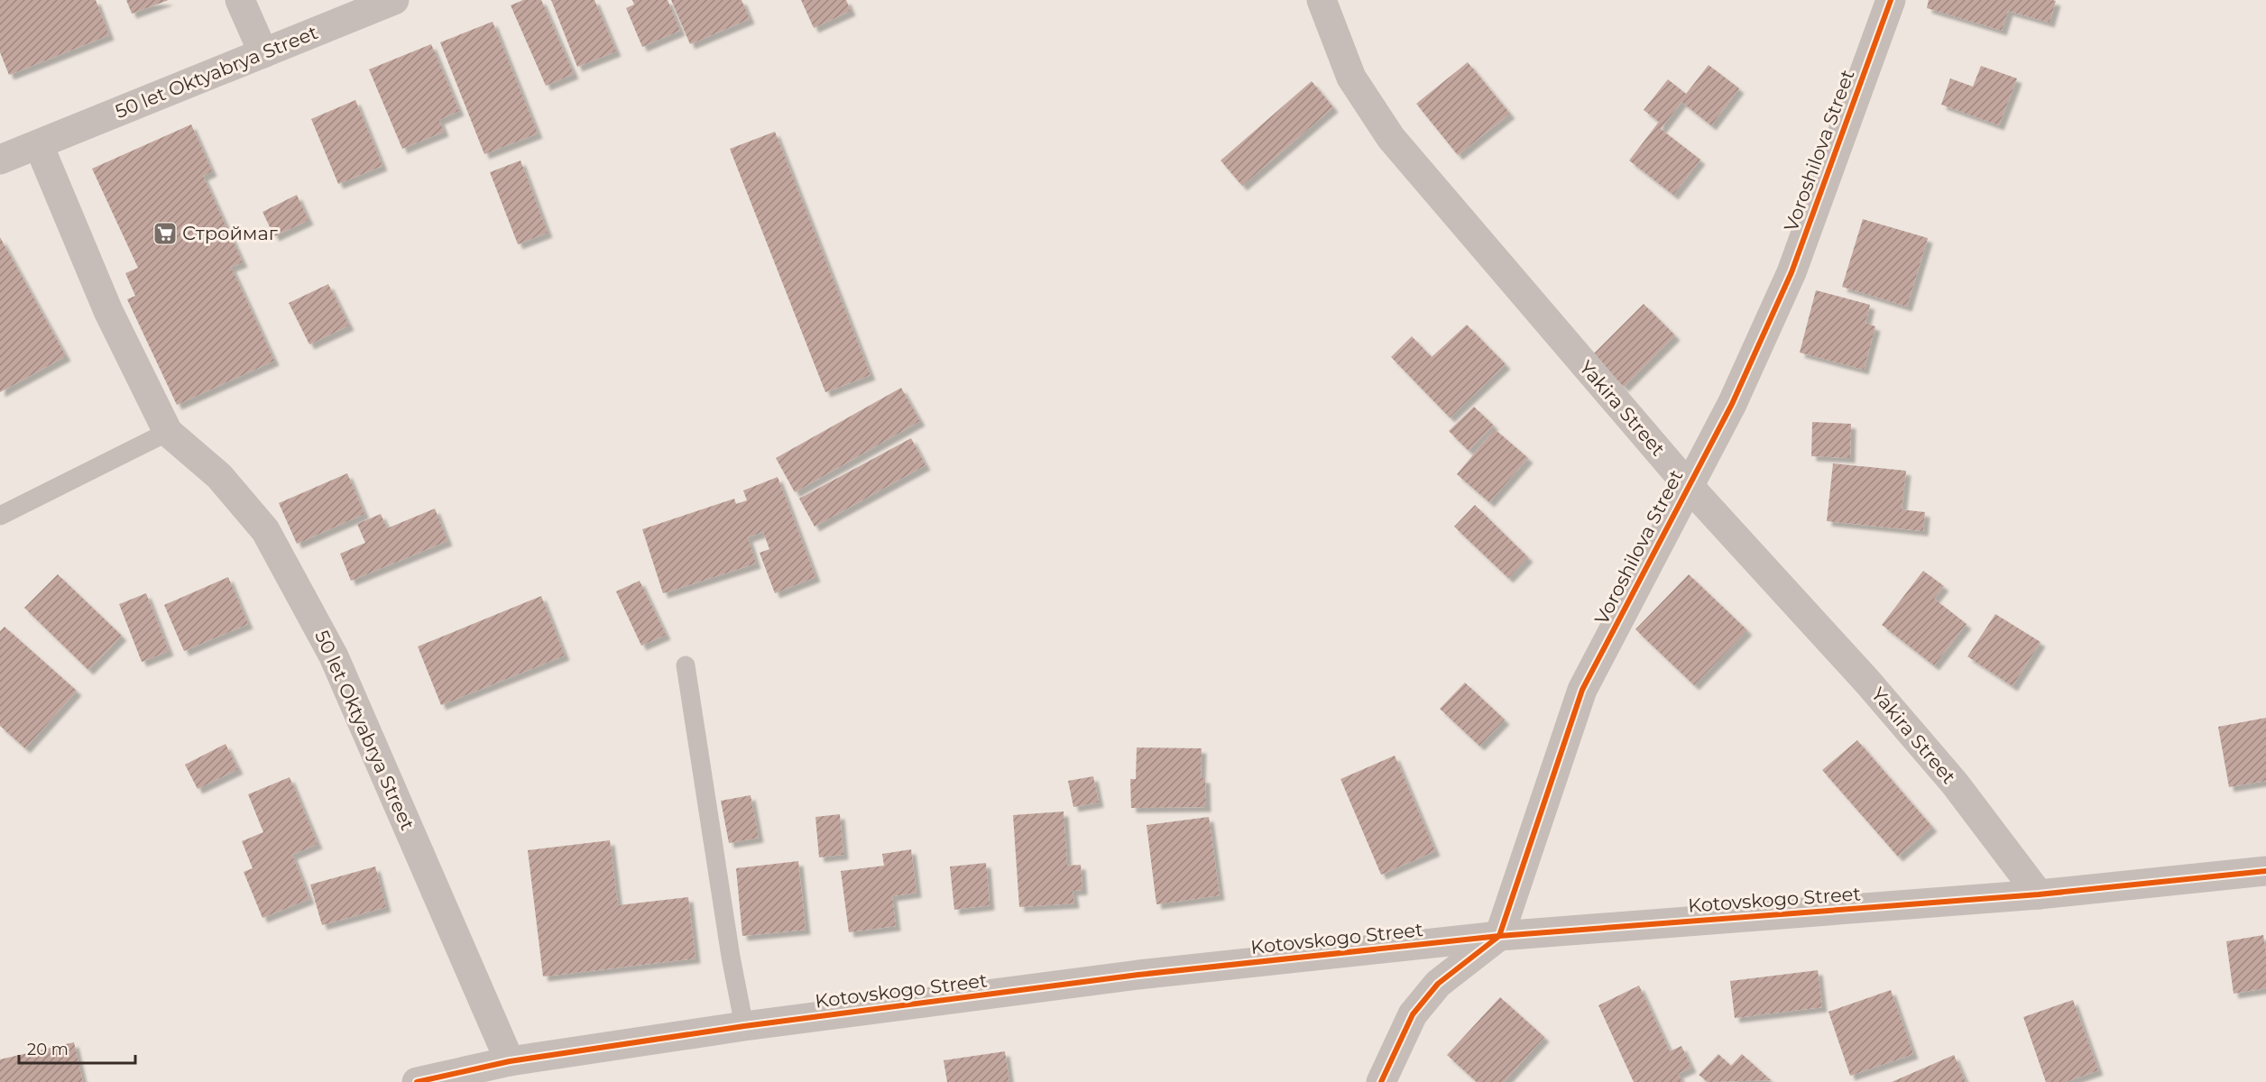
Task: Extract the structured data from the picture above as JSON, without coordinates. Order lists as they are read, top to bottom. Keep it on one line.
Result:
{"streets":{"street":["50 let Oktyabrya Street","Voroshilova Street","Yakira Street","Kotovskogo Street"]},"crossings":[["50 let Oktyabrya Street","Kotovskogo Street"],["Voroshilova Street","Yakira Street"],["Voroshilova Street","Kotovskogo Street"],["Yakira Street","Kotovskogo Street"]],"places":{"supermarket":["Строймаг"]},"scale_bar":"20 m"}
